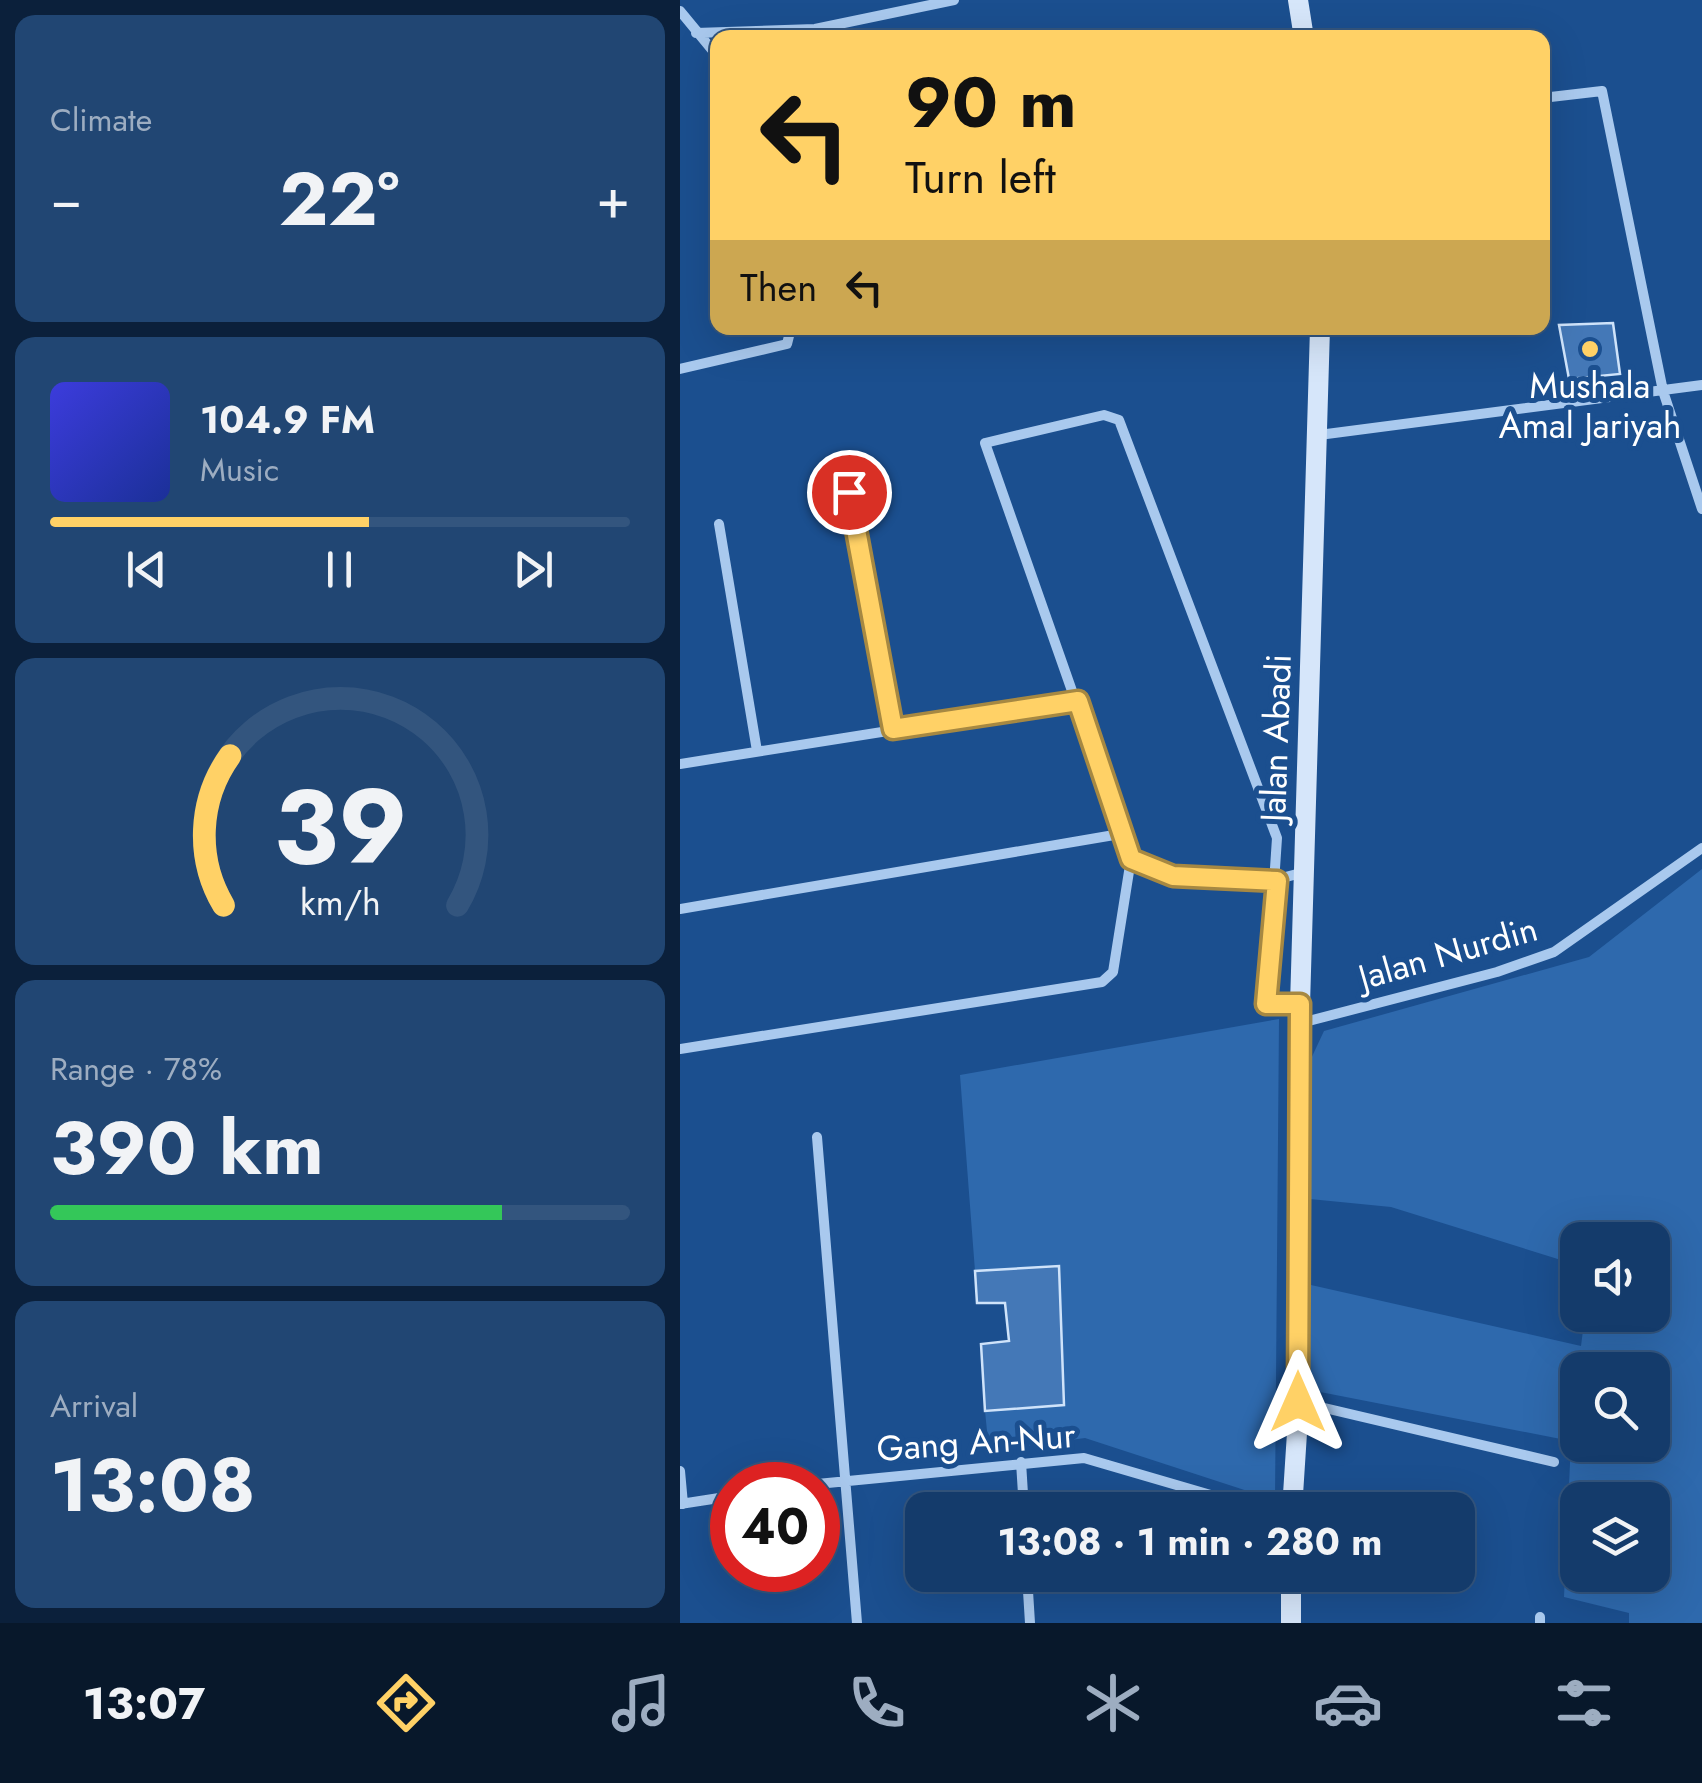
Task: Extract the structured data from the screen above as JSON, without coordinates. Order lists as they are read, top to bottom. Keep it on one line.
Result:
{"streets":{"street":["Jalan Abadi","Jalan Nurdin","Gang An-Nur"]},"crossings":[["Jalan Abadi","Jalan Nurdin"]],"places":["Mushala Amal Jariyah"],"page":{"tile":["Climate",["Range · 78%","390 km"],["Arrival","13:08"]],"turn":["90 m","Turn left"],"heat":["−","22°","+"],"then":"Then","song":["104.9 FM","Music"],"limit":"40","trip":"13:08 · 1 min · 280 m","tabs":"13:07","gauge":["39","km/h"]}}
